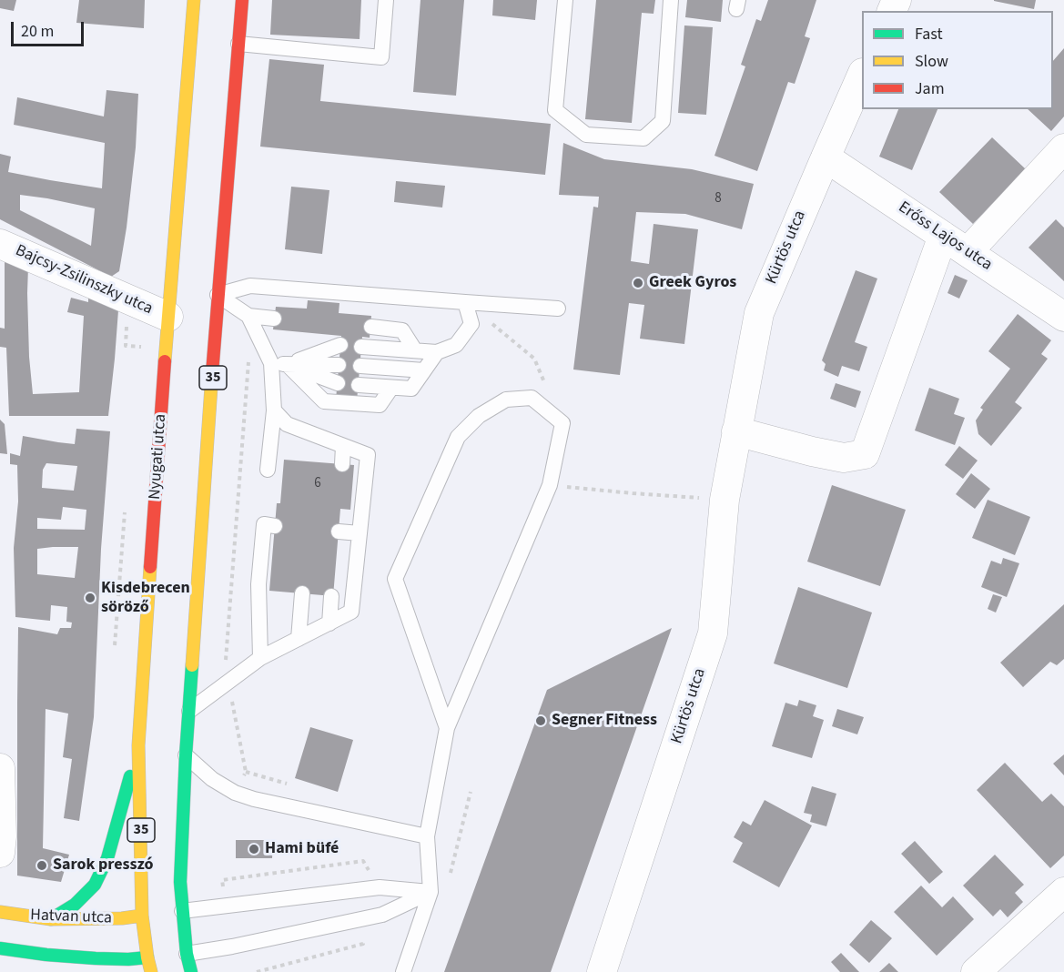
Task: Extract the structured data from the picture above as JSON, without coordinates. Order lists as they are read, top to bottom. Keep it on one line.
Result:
{"streets":{"main road":["35","Nyugati utca","Hatvan utca"],"street":["Erőss Lajos utca","Kürtös utca","Bajcsy-Zsilinszky utca"]},"crossings":[["Erőss Lajos utca","Kürtös utca"],["Bajcsy-Zsilinszky utca","Nyugati utca"],["35","Nyugati utca"],["35","Hatvan utca"],["Nyugati utca","Hatvan utca"]],"places":["Greek Gyros","Kisdebrecen söröző","Segner Fitness","Hami büfé","Sarok presszó"],"house_numbers":["8","6"],"legend":["Fast","Slow","Jam"],"scale_bar":"20 m"}
